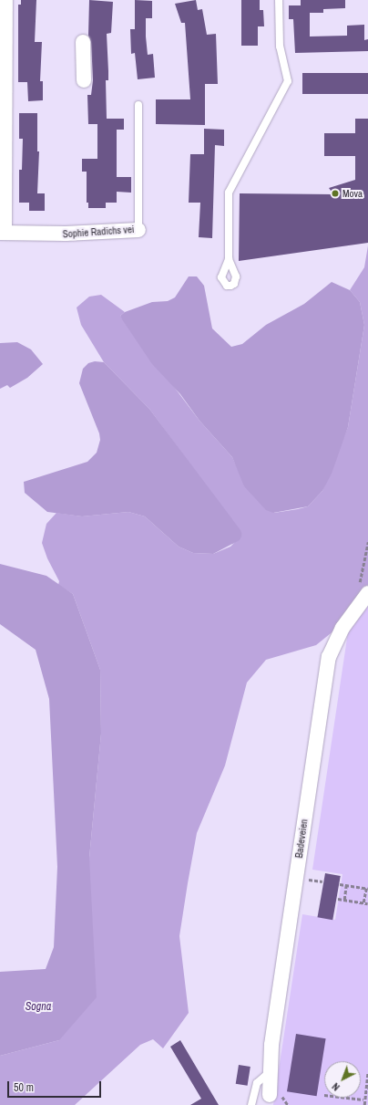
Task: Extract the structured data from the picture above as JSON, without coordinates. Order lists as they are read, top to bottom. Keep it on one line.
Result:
{"streets":{"street":["Sophie Radichs vei","Badeveien"]},"water":["Sogna"],"places":["Mova"],"scale_bar":"50 m","north":"bottom left"}
